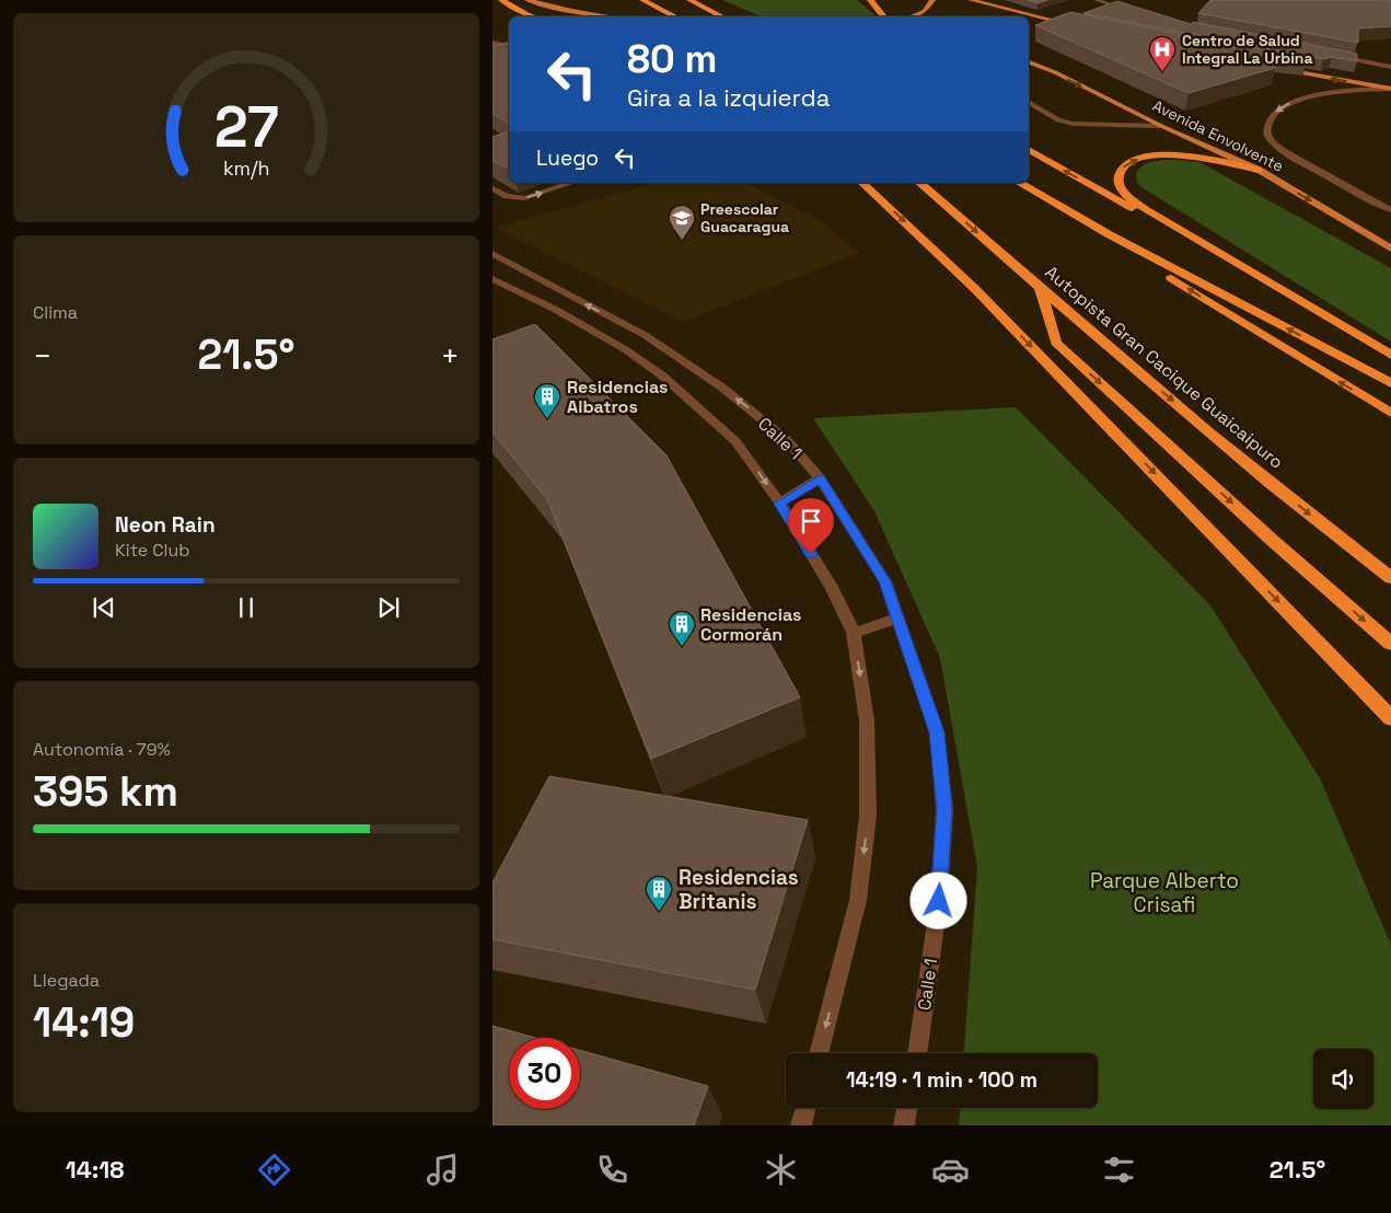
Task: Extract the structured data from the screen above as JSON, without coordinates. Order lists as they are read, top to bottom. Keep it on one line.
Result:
{"streets":{"highway":["Autopista Gran Cacique Guaicaipuro"],"main road":["Avenida Envolvente"],"street":["Calle 1"]},"parks":["Parque Alberto Crisafi"],"places":{"hospital":["Centro de Salud Integral La Urbina"],"school or university":["Preescolar Guacaragua"],"building":["Residencias Albatros","Residencias Cormorán","Residencias Britanis"]},"page":{"turn":["80 m","Gira a la izquierda"],"then":"Luego","tile":["Clima",["Autonomía · 79%","395 km"],["Llegada","14:19"]],"heat":["−","21.5°","+"],"song":["Neon Rain","Kite Club"],"limit":"30","trip":"14:19 · 1 min · 100 m","tabs":["14:18","21.5°"],"gauge":["27","km/h"]}}
